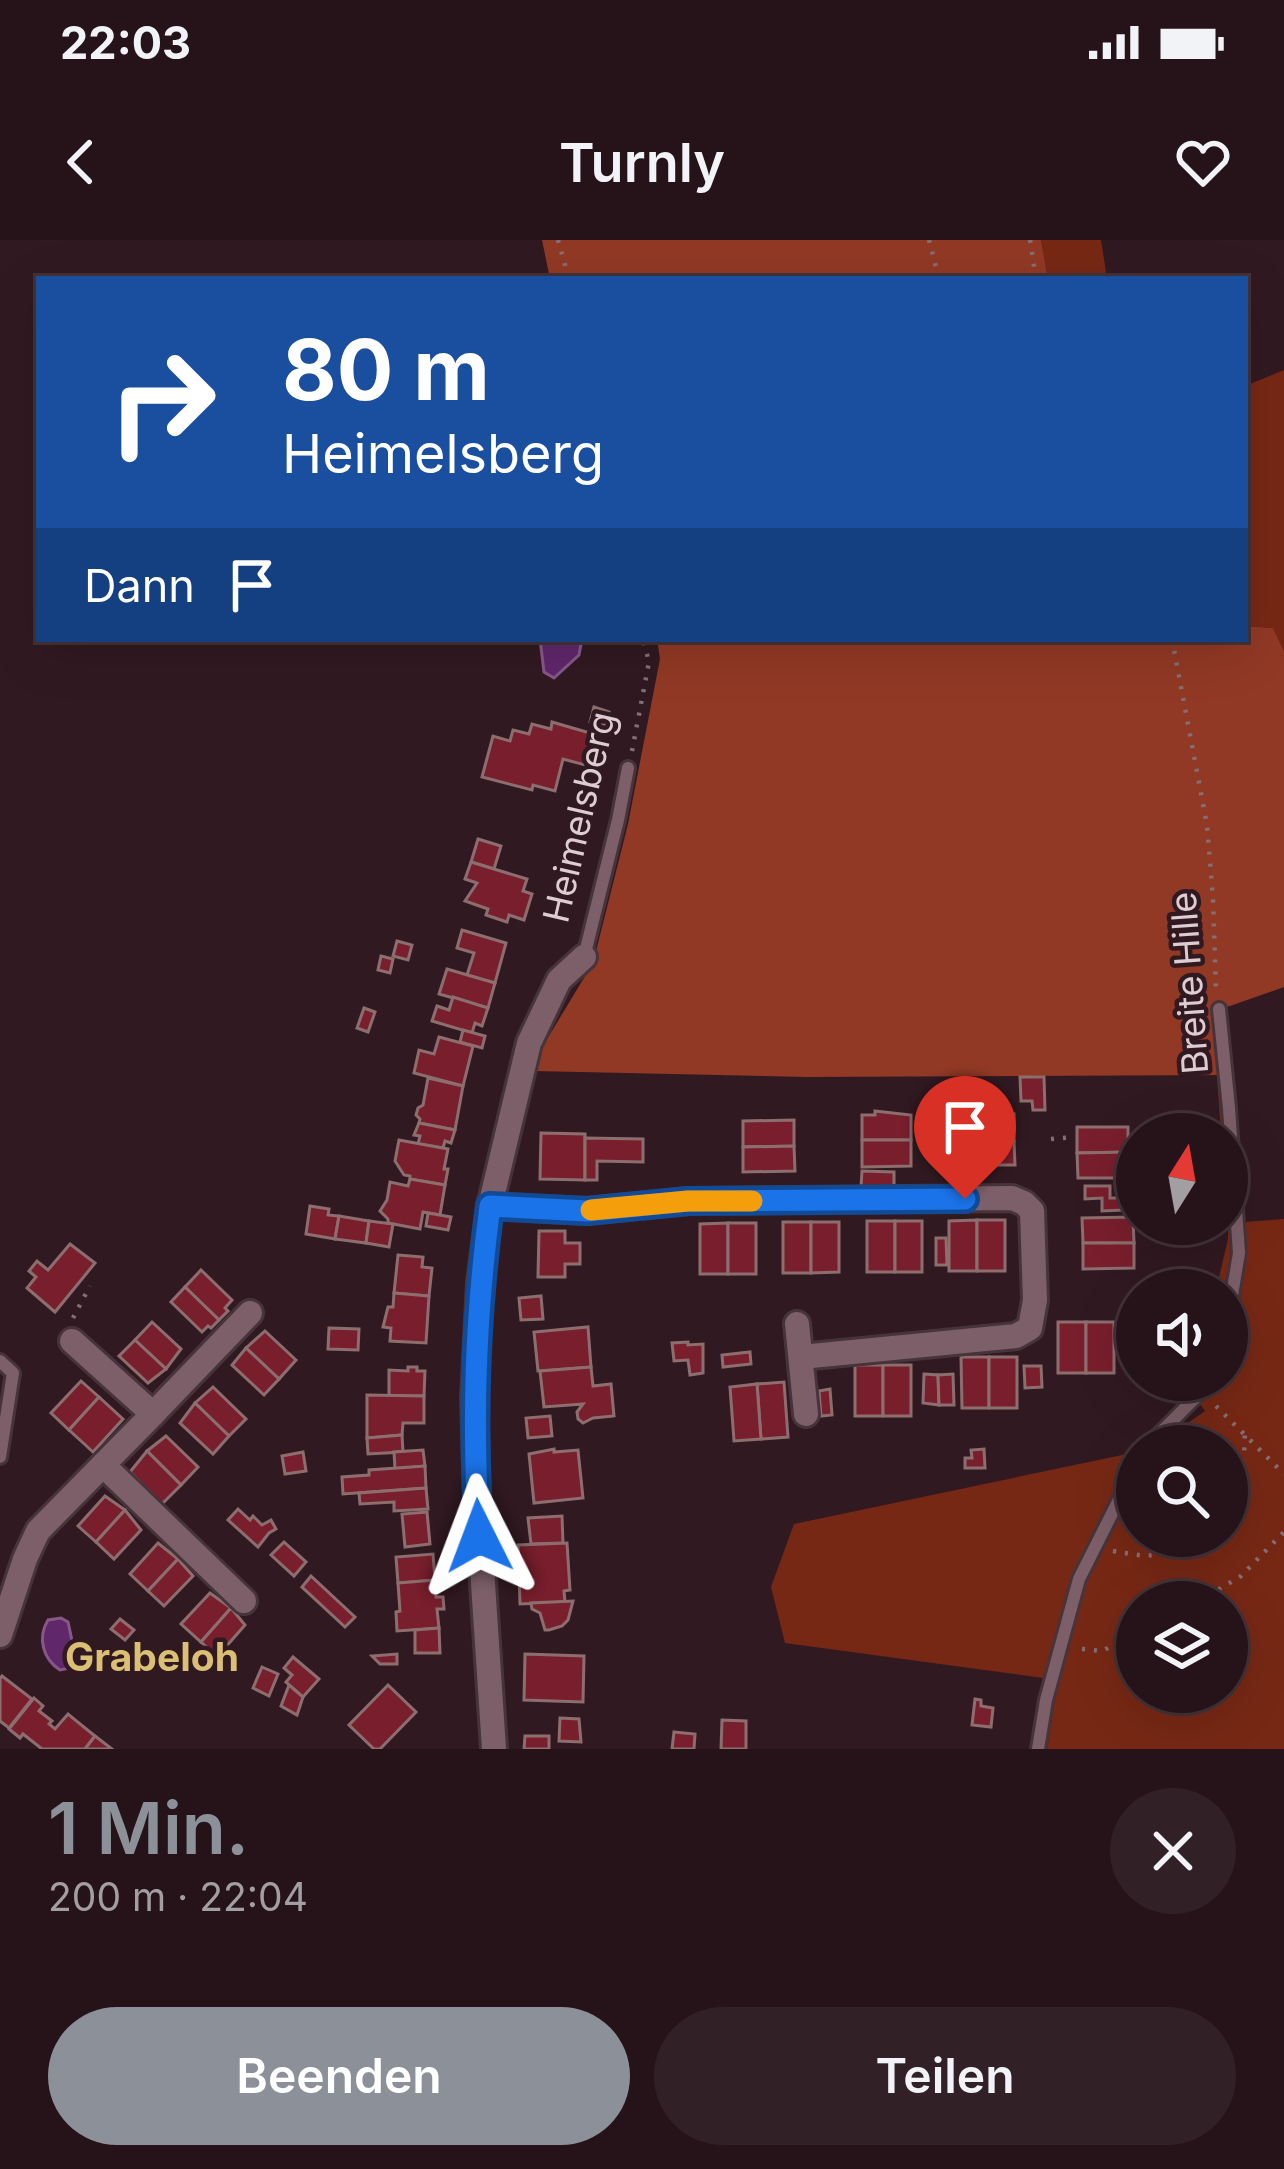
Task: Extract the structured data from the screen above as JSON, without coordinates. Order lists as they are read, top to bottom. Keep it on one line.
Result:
{"streets":{"street":["Heimelsberg"],"lane":["Breite Hille"]},"districts":["Grabeloh"],"north":"top","page":{"status":"22:03","header":"Turnly","turn":["80 m","Heimelsberg"],"then":"Dann","heading":["1 Min.","200 m · 22:04"],"buttons":["Beenden","Teilen"]}}
